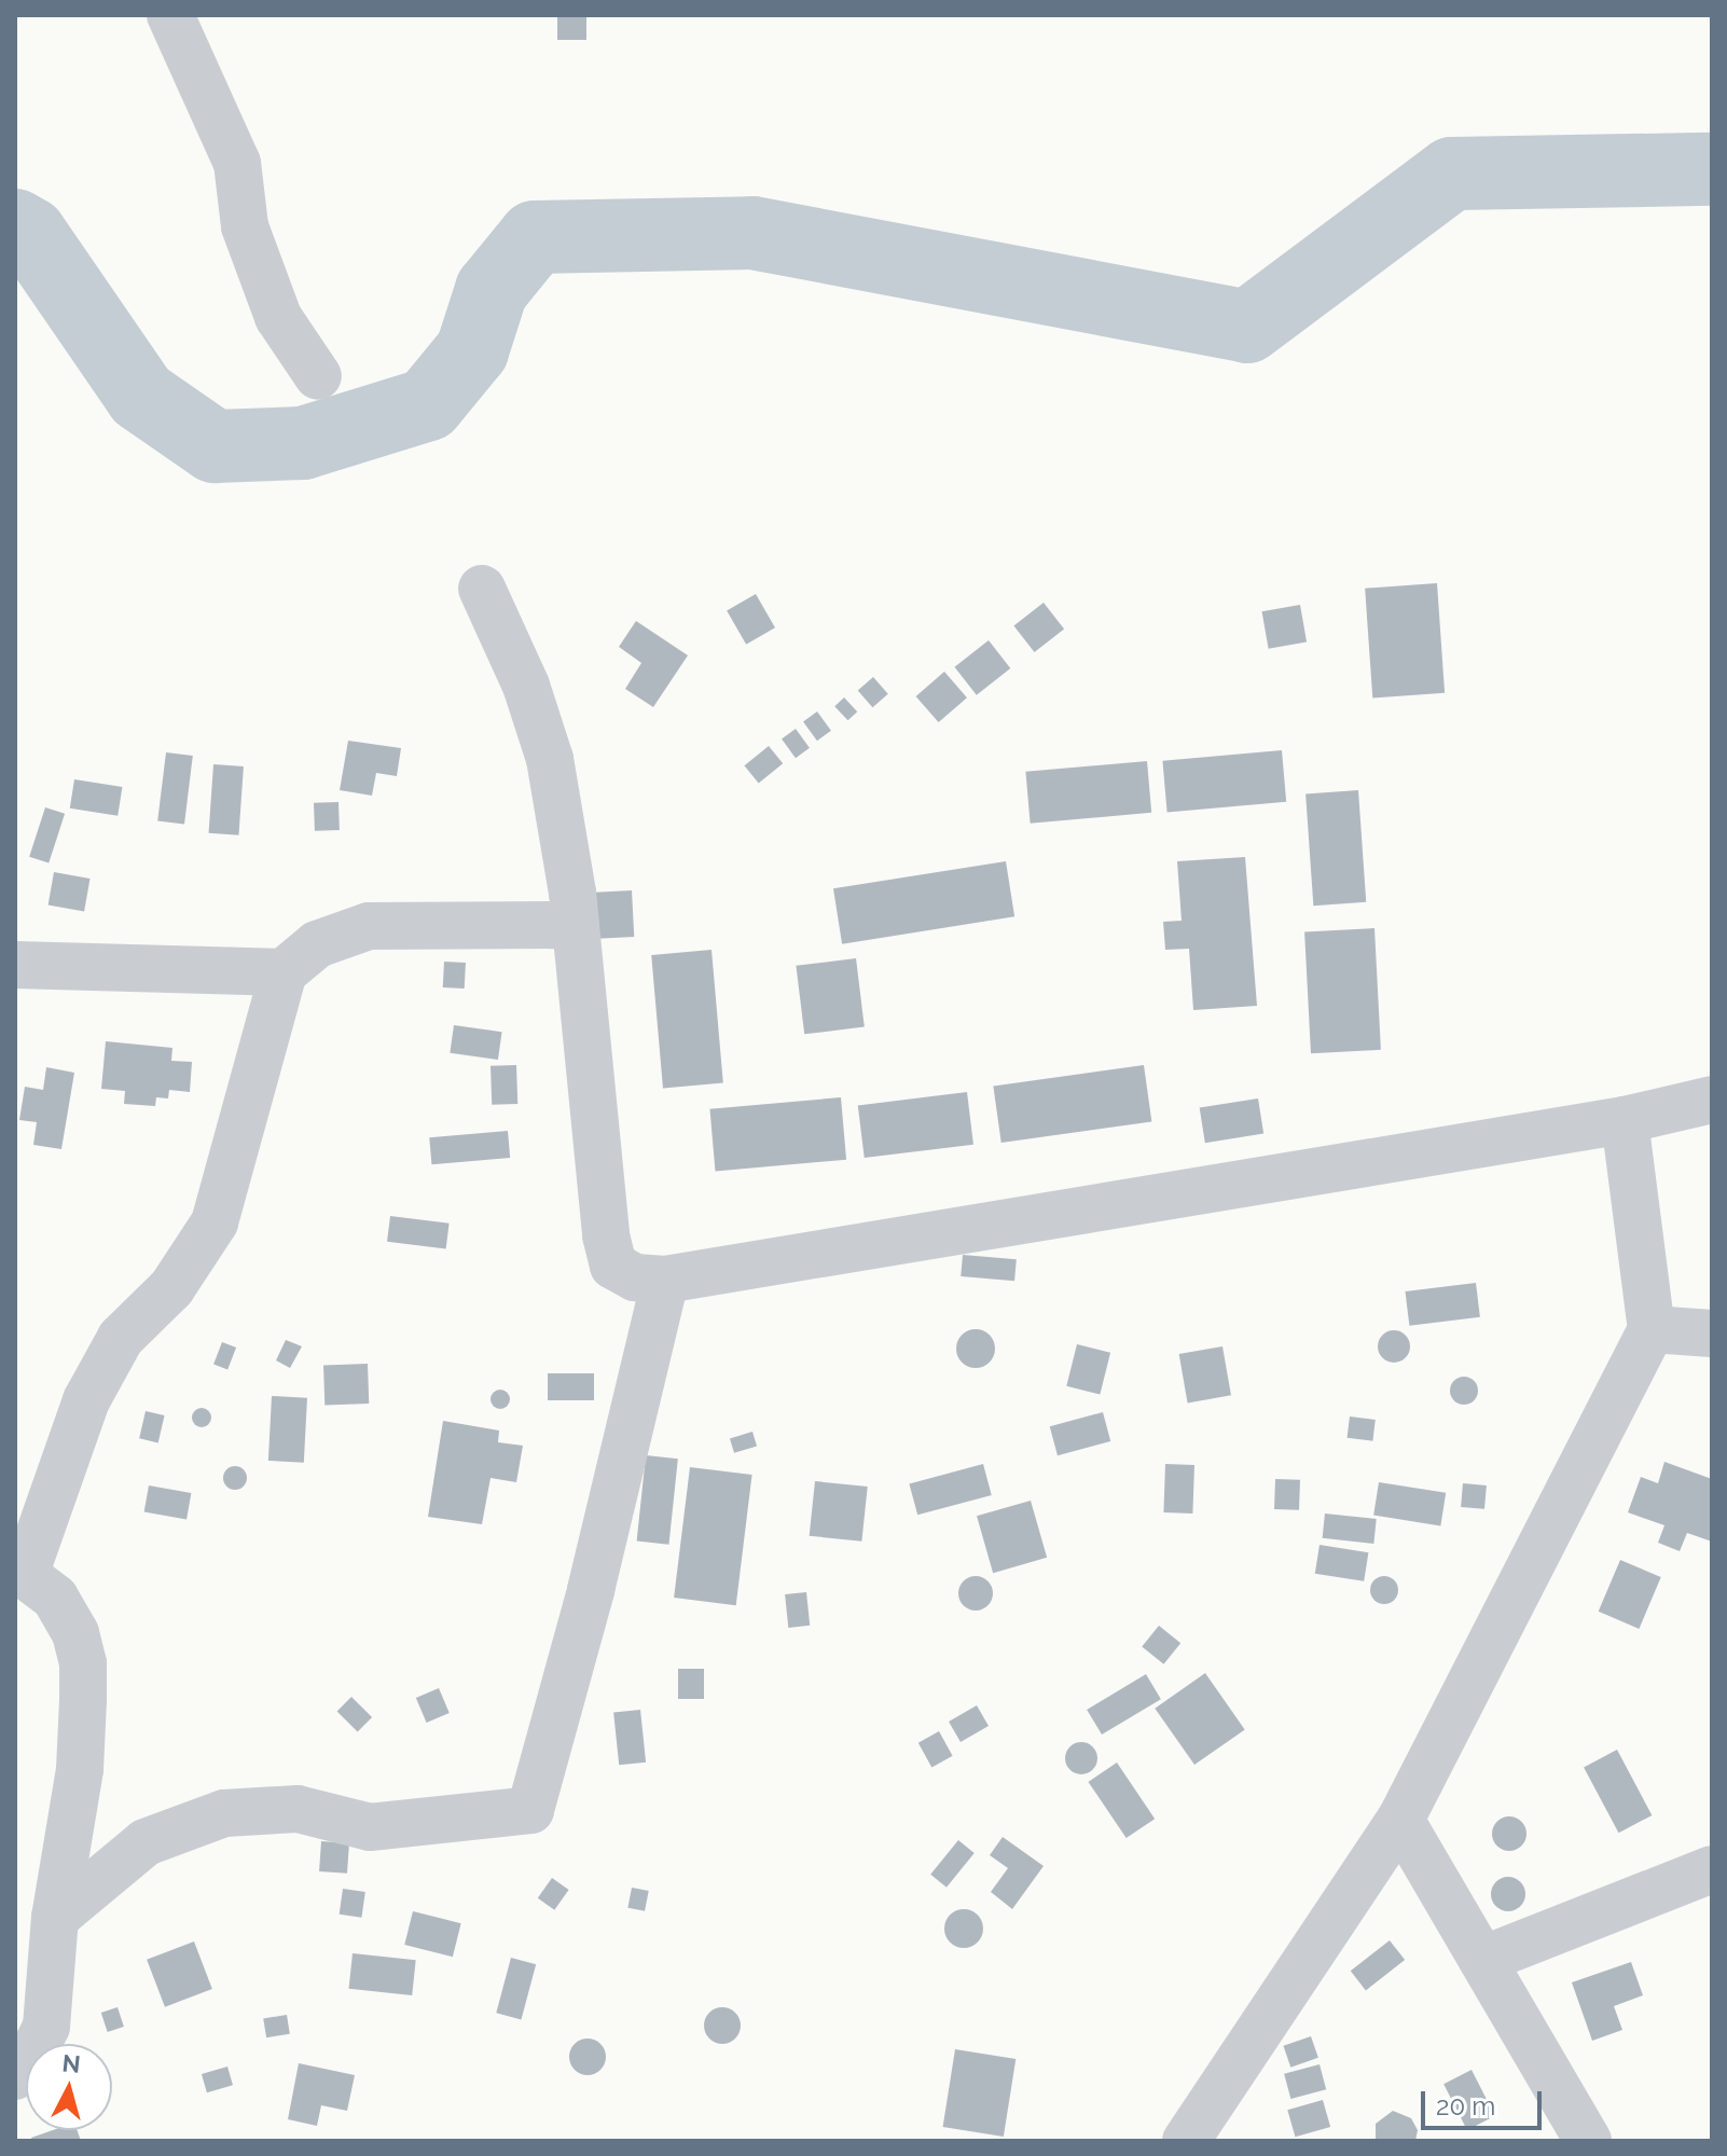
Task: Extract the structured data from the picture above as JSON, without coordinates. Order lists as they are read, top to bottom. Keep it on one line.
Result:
{"scale_bar":"20 m","north":"top"}
